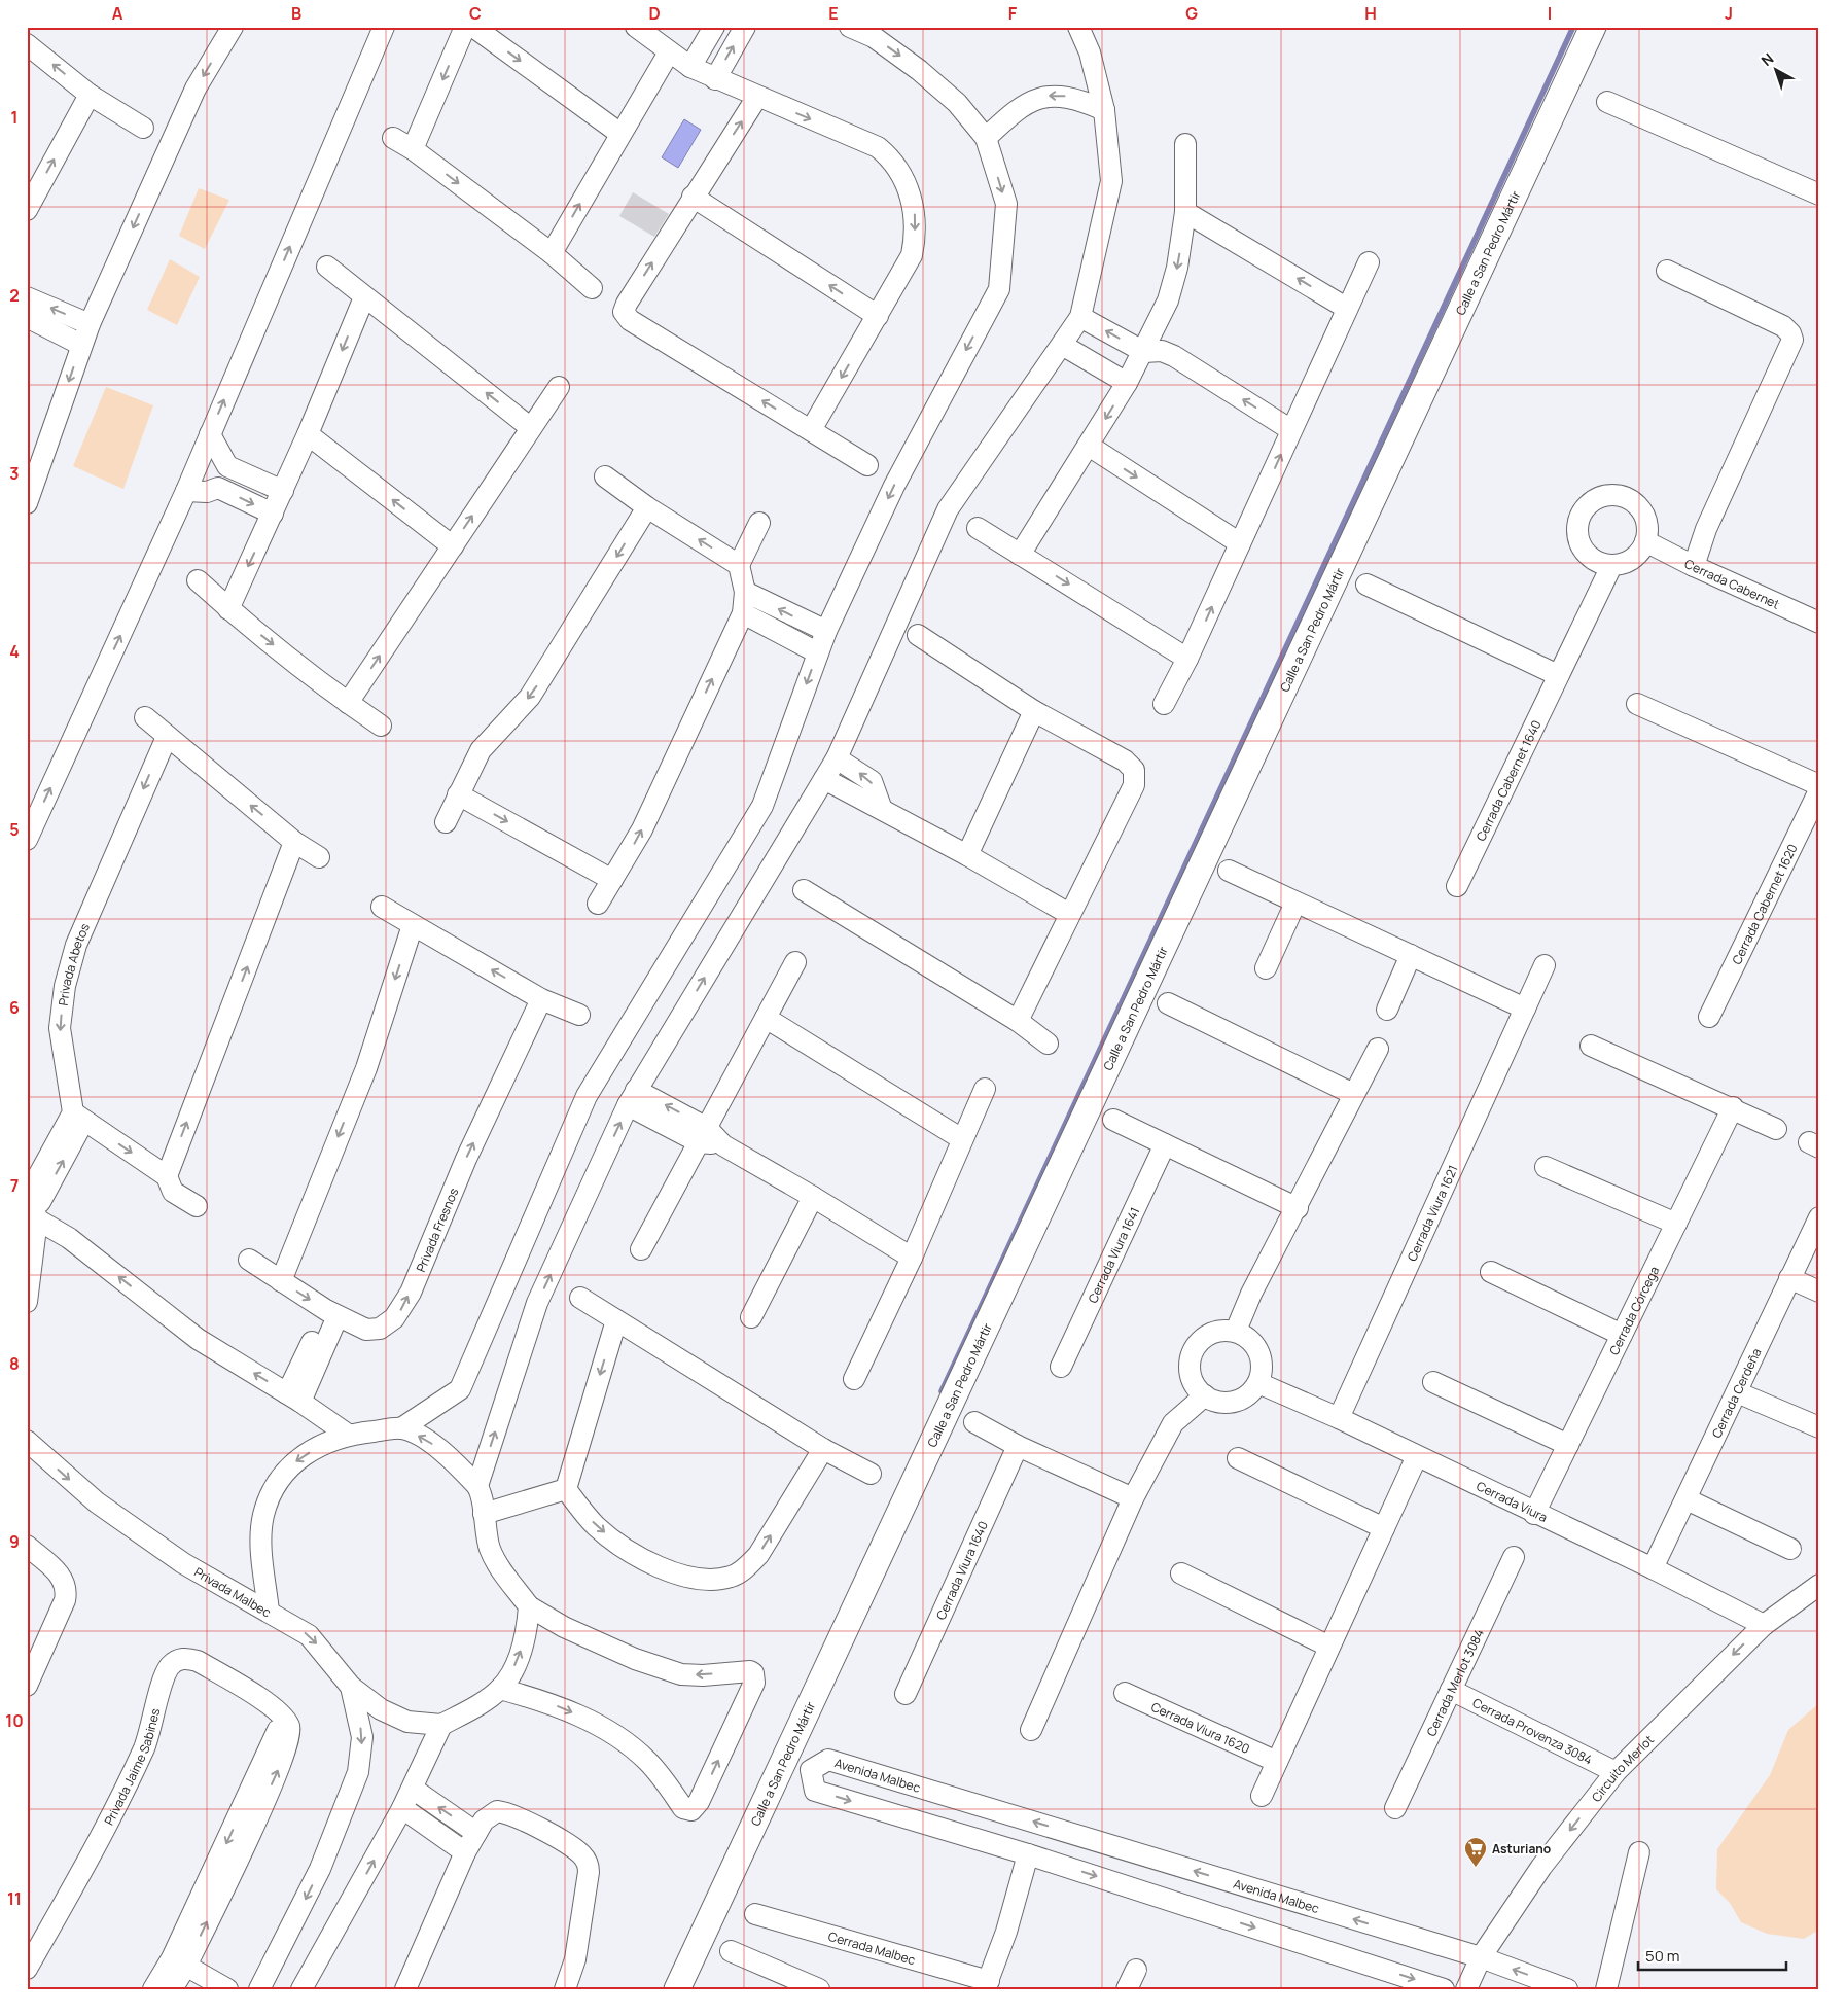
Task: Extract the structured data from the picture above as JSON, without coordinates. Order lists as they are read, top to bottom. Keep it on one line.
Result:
{"streets":{"main road":["Calle a San Pedro Mártir"],"street":["Cerrada Cabernet","Cerrada Cabernet 1640","Cerrada Cabernet 1620","Privada Abetos","Cerrada Viura 1621","Privada Fresnos","Cerrada Viura 1641","Cerrada Córcega","Cerrada Cerdeña","Cerrada Viura","Cerrada Viura 1640","Privada Malbec","Cerrada Merlot 3084","Cerrada Viura 1620","Cerrada Provenza 3084","Privada Jaime Sabines","Circuito Merlot","Avenida Malbec","Cerrada Malbec"]},"crossings":[["Cerrada Cabernet","Cerrada Cabernet 1640"],["Cerrada Viura 1621","Cerrada Viura"],["Cerrada Córcega","Cerrada Viura"],["Cerrada Cerdeña","Cerrada Viura"],["Cerrada Viura","Circuito Merlot"],["Cerrada Merlot 3084","Cerrada Provenza 3084"],["Cerrada Provenza 3084","Circuito Merlot"],["Circuito Merlot","Avenida Malbec"],["Avenida Malbec","Cerrada Malbec"]],"one_way":["Privada Malbec","Circuito Merlot"],"places":{"supermarket":["Asturiano"]},"scale_bar":"50 m","north":"top left","grid":{"columns":["A","B","C","D","E","F","G","H","I","J"],"rows":["1","2","3","4","5","6","7","8","9","10","11"]}}
